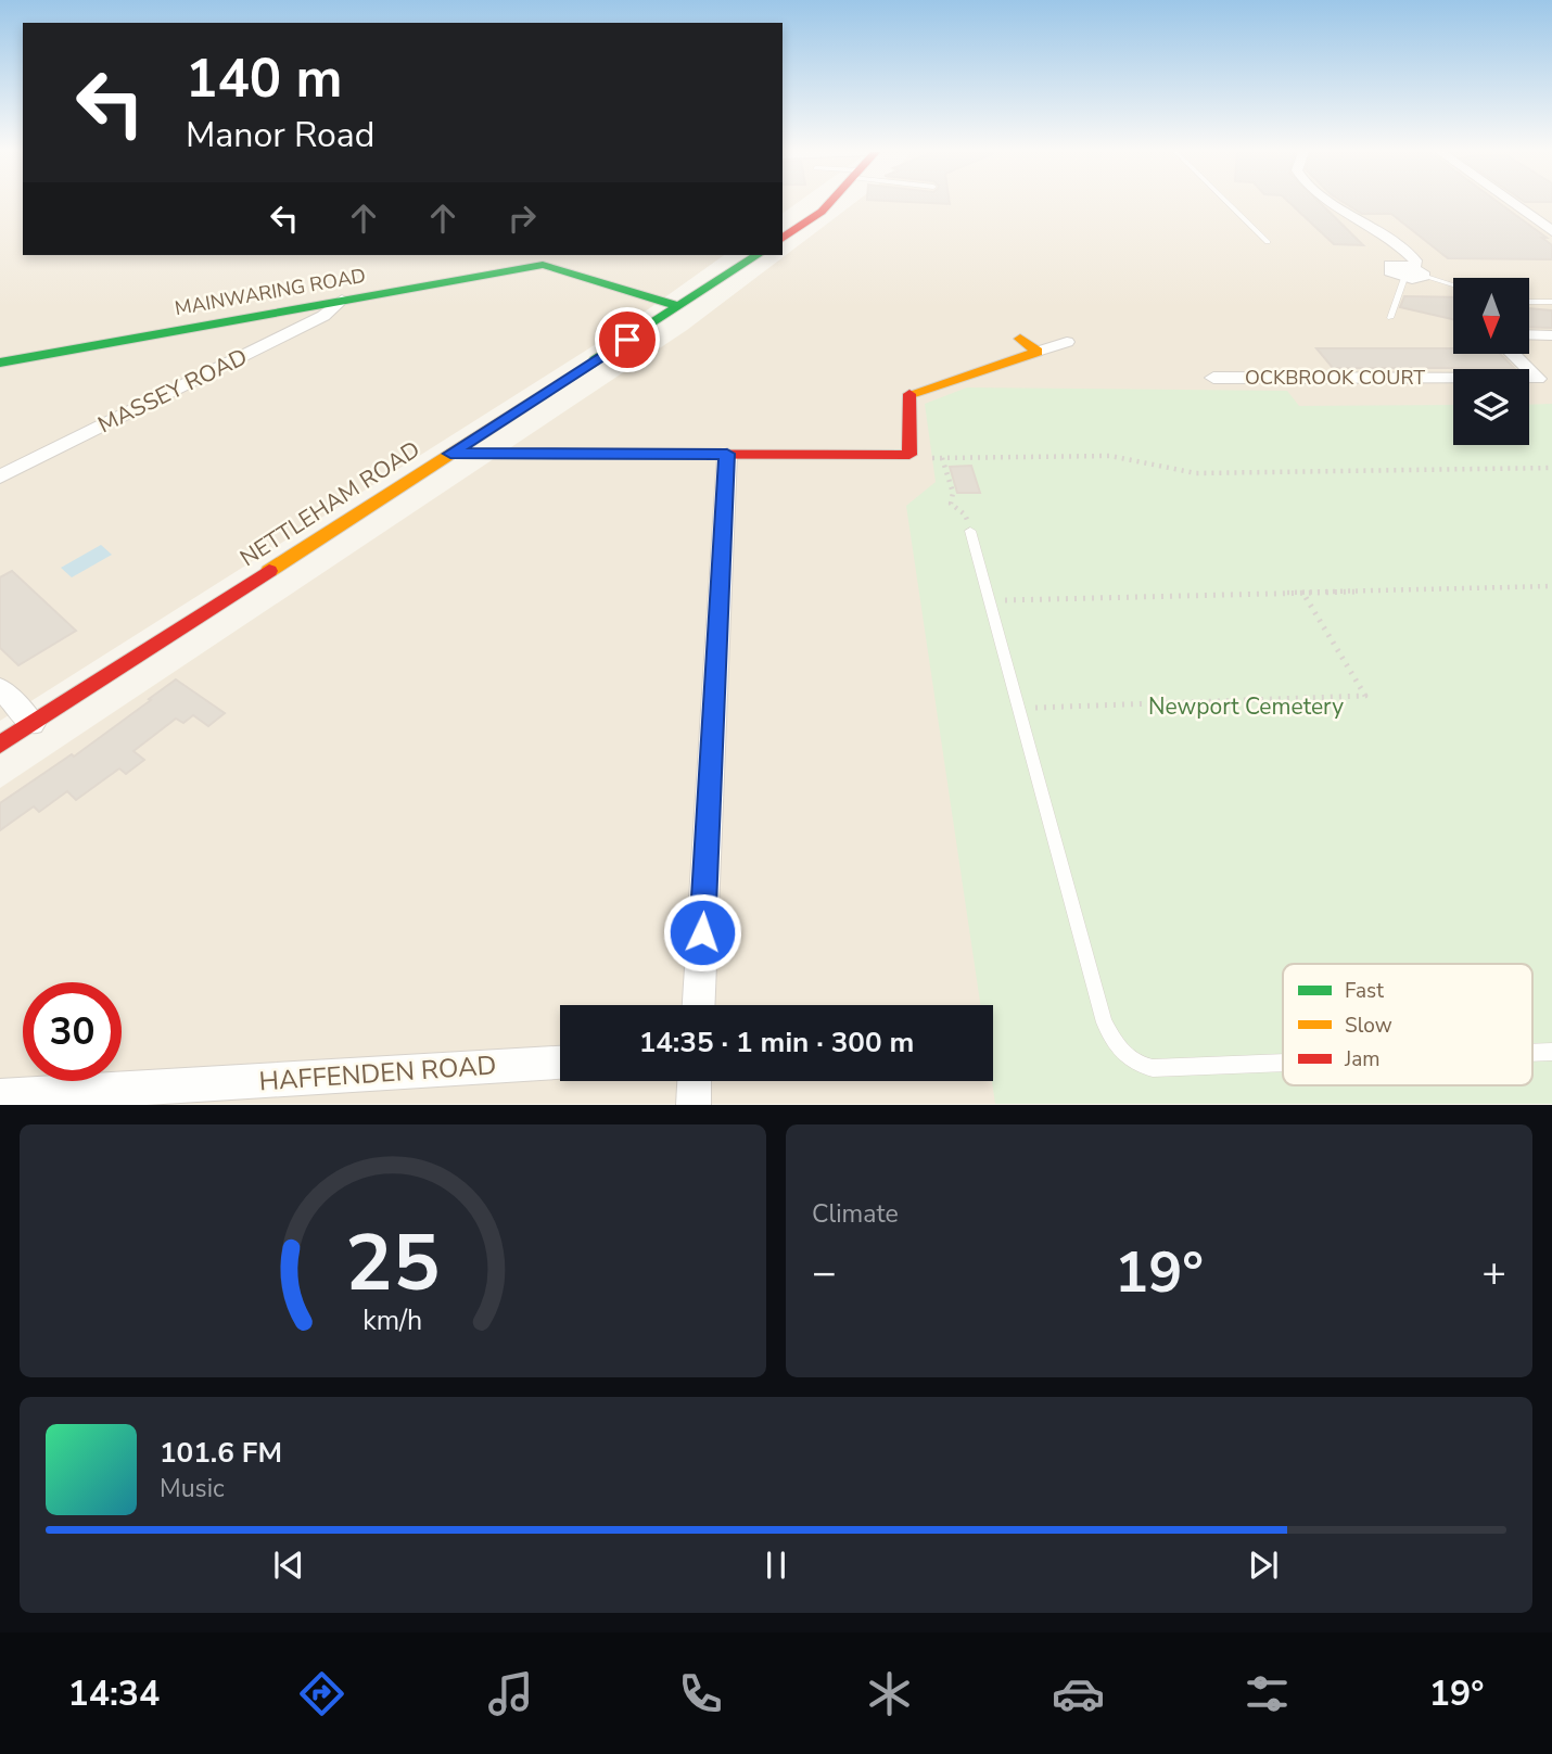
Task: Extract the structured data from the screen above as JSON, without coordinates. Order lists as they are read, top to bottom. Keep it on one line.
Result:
{"streets":{"street":["MAINWARING ROAD","OCKBROOK COURT","MASSEY ROAD","NETTLEHAM ROAD","HAFFENDEN ROAD"]},"crossings":[["MAINWARING ROAD","MASSEY ROAD"],["MAINWARING ROAD","NETTLEHAM ROAD"]],"parks":["Newport Cemetery"],"legend":["Fast","Slow","Jam"],"north":"bottom","page":{"turn":["140 m","Manor Road"],"limit":"30","trip":"14:35 · 1 min · 300 m","tile":"Climate","heat":["−","19°","+"],"song":["101.6 FM","Music"],"tabs":["14:34","19°"],"gauge":["25","km/h"]}}
